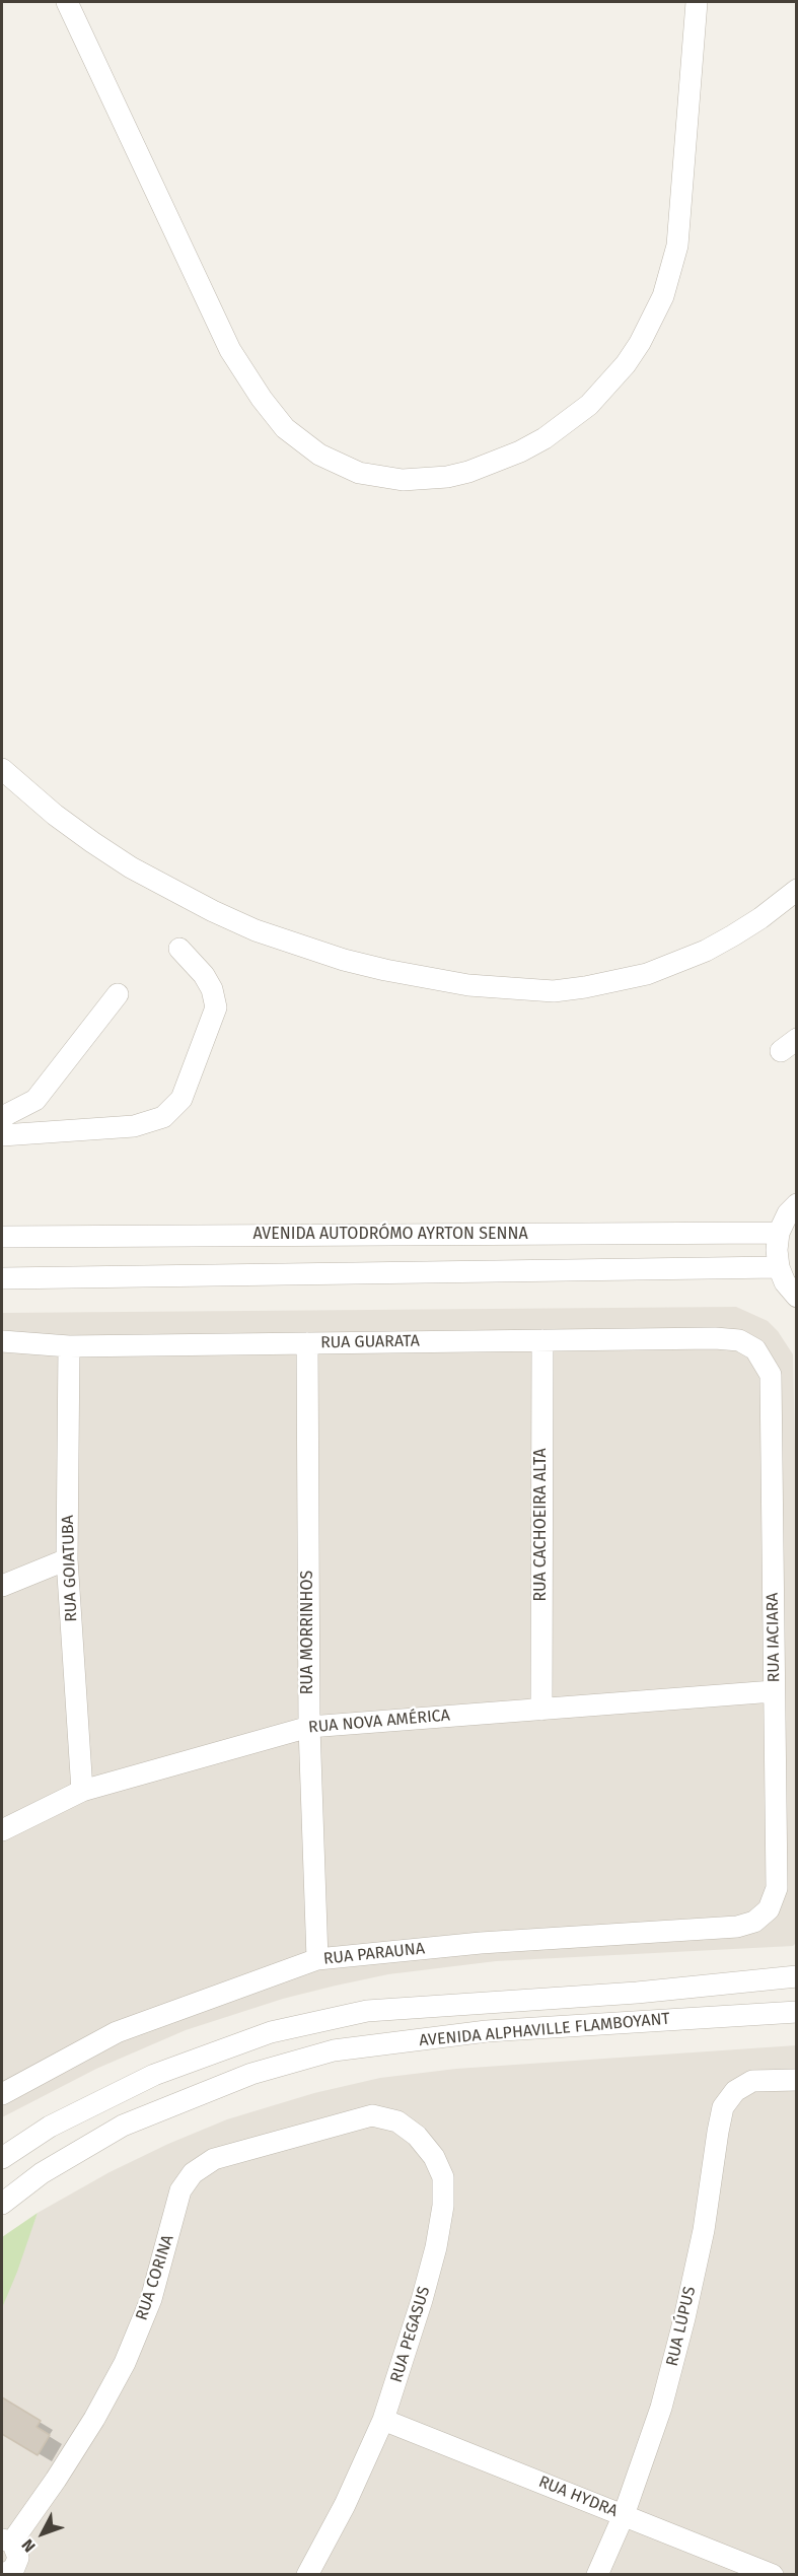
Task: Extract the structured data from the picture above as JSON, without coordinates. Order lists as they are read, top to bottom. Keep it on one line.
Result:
{"streets":{"street":["AVENIDA AUTODRÓMO AYRTON SENNA","RUA GUARATA","RUA CACHOEIRA ALTA","RUA GOIATUBA","RUA MORRINHOS","RUA IACIARA","RUA NOVA AMÉRICA","RUA PARAUNA","AVENIDA ALPHAVILLE FLAMBOYANT","RUA CORINA","RUA LÚPUS","RUA PEGASUS","RUA HYDRA"]},"crossings":[["RUA GUARATA","RUA CACHOEIRA ALTA"],["RUA GUARATA","RUA GOIATUBA"],["RUA GUARATA","RUA MORRINHOS"],["RUA GUARATA","RUA IACIARA"],["RUA CACHOEIRA ALTA","RUA NOVA AMÉRICA"],["RUA GOIATUBA","RUA NOVA AMÉRICA"],["RUA MORRINHOS","RUA NOVA AMÉRICA"],["RUA MORRINHOS","RUA PARAUNA"],["RUA IACIARA","RUA NOVA AMÉRICA"],["RUA IACIARA","RUA PARAUNA"],["RUA CORINA","RUA PEGASUS"],["RUA LÚPUS","RUA HYDRA"],["RUA PEGASUS","RUA HYDRA"]],"north":"bottom left"}
